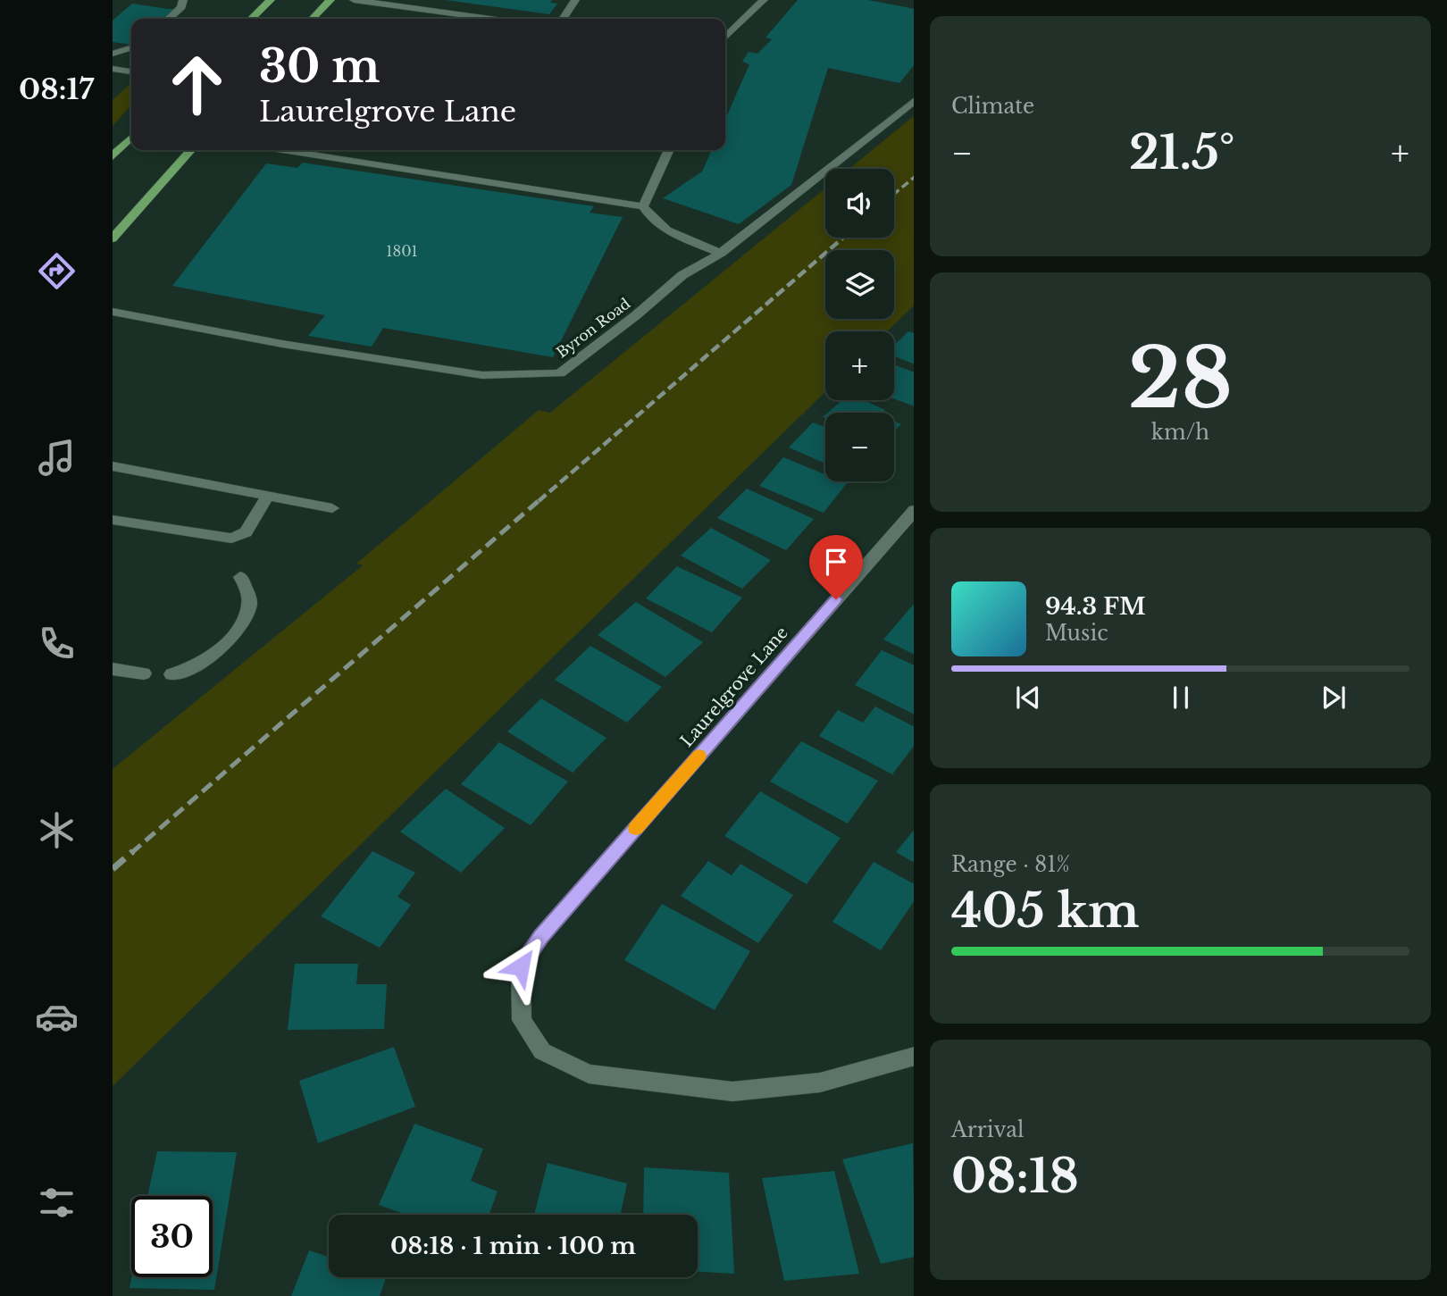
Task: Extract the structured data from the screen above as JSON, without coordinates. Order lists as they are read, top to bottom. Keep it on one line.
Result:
{"streets":{"street":["Byron Road","Laurelgrove Lane"]},"house_numbers":["1801"],"page":{"tabs":"08:17","tile":["Climate",["28","km/h"],["Range · 81%","405 km"],["Arrival","08:18"]],"turn":["30 m","Laurelgrove Lane"],"heat":["−","21.5°","+"],"map_buttons":["+","−"],"song":["94.3 FM","Music"],"limit":"30","trip":"08:18 · 1 min · 100 m"}}
